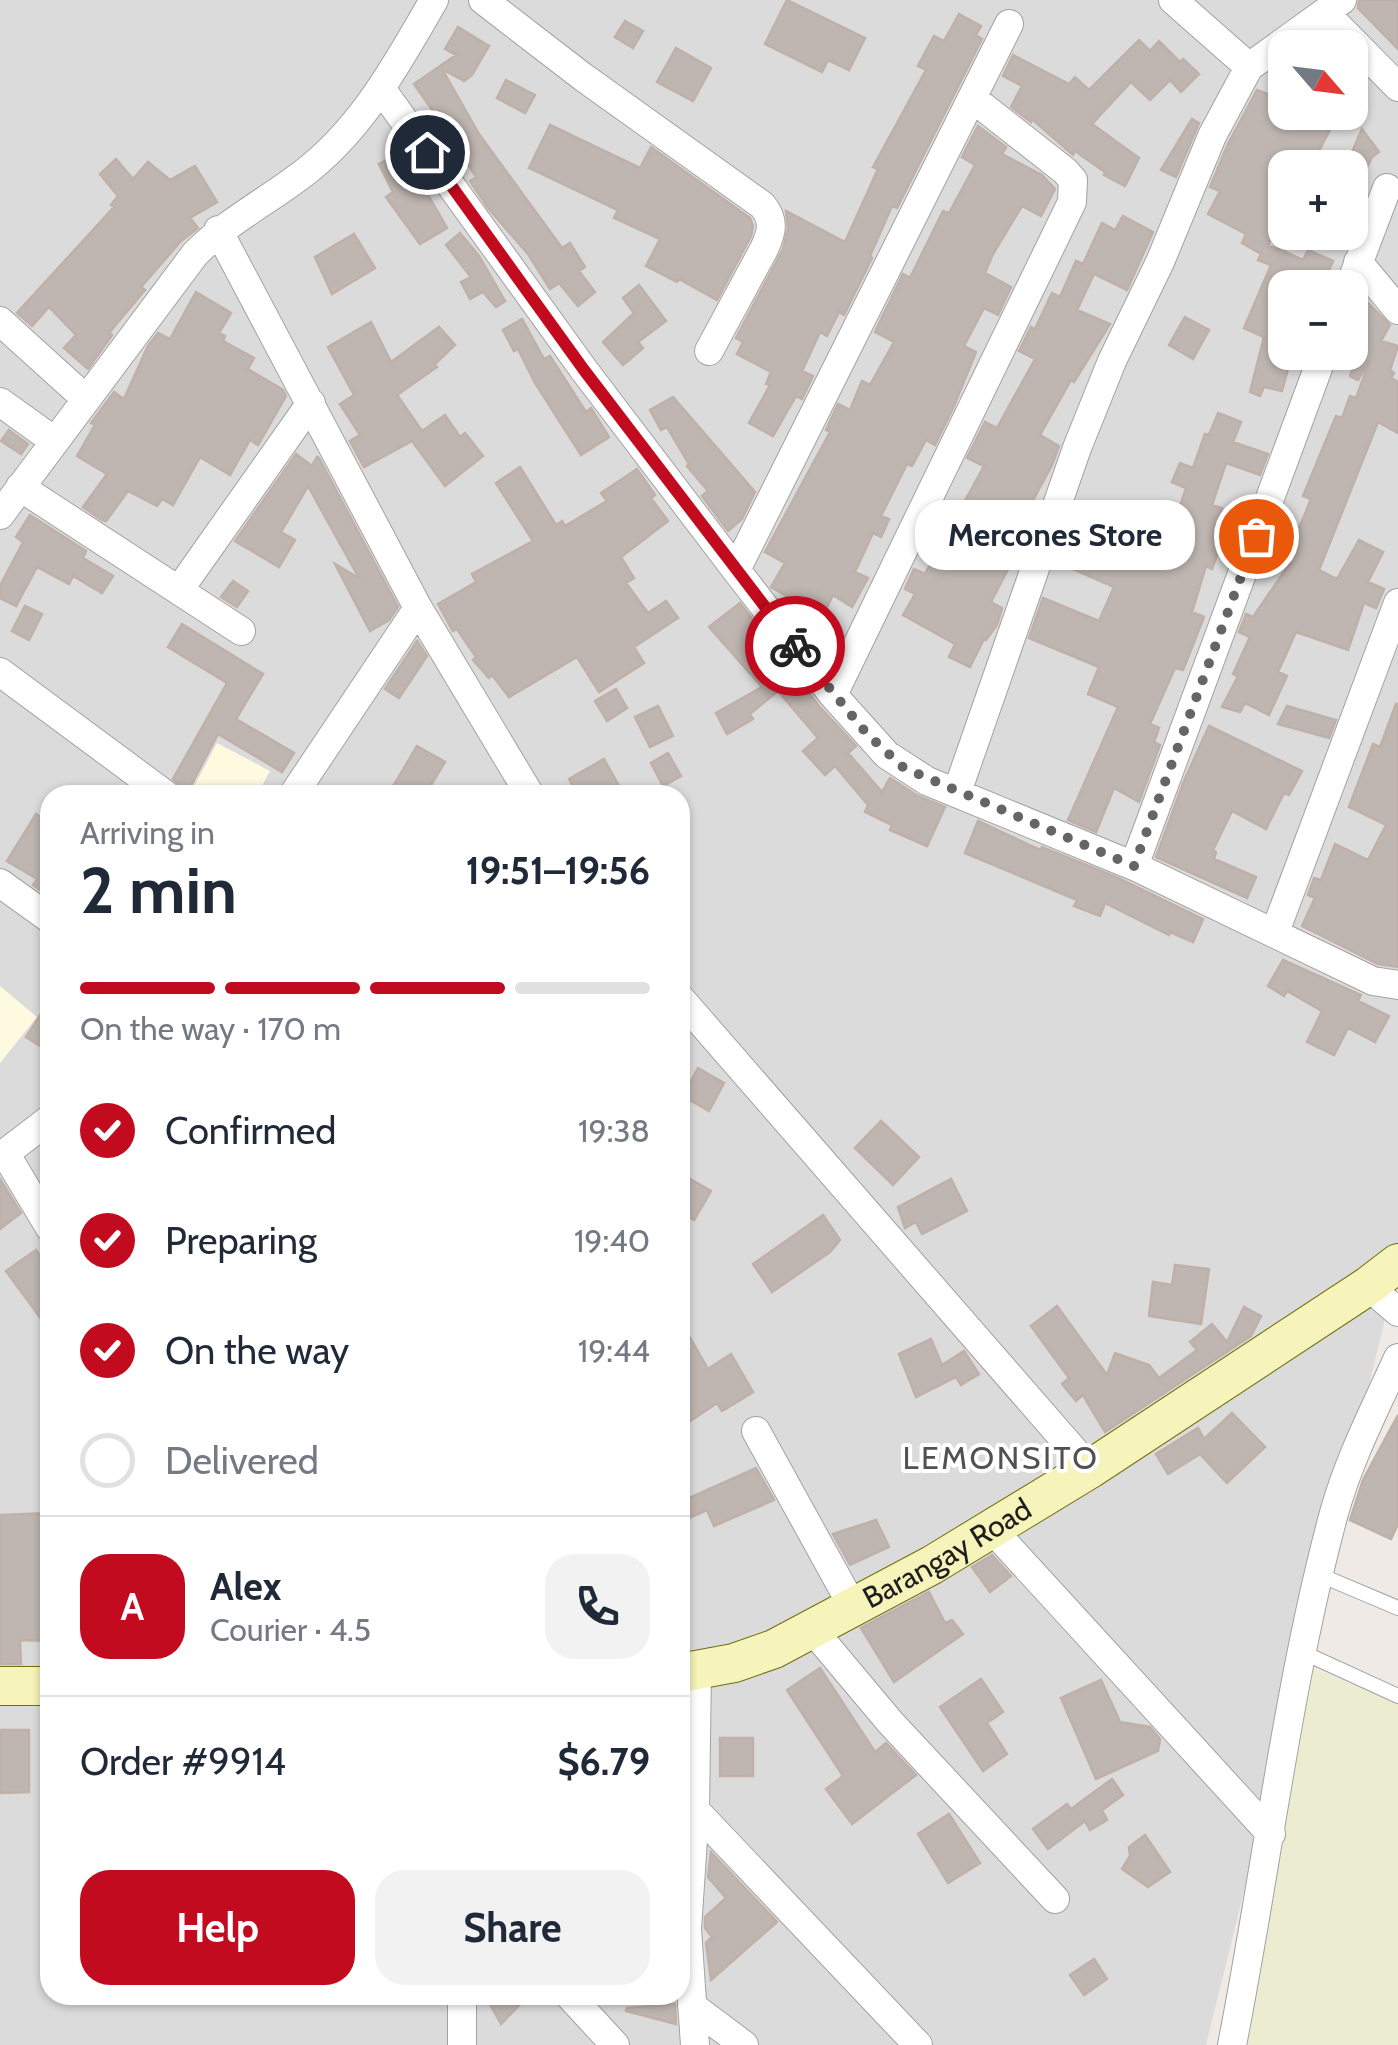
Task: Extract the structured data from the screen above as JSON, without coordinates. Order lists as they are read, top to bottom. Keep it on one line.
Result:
{"streets":{"street":["Barangay Road"]},"districts":["LEMONSITO"],"places":["Mercones Store"],"north":"bottom right","page":{"map_buttons":["+","−"],"bubble":"Mercones Store","heading":["2 min","Arriving in","19:51–19:56"],"panel":["Alex","Courier · 4.5","Order #9914","$6.79"],"bar":"On the way · 170 m","list":[["Confirmed","19:38"],["Preparing","19:40"],["On the way","19:44"],"Delivered"],"round":"A","buttons":["Help","Share"]}}
